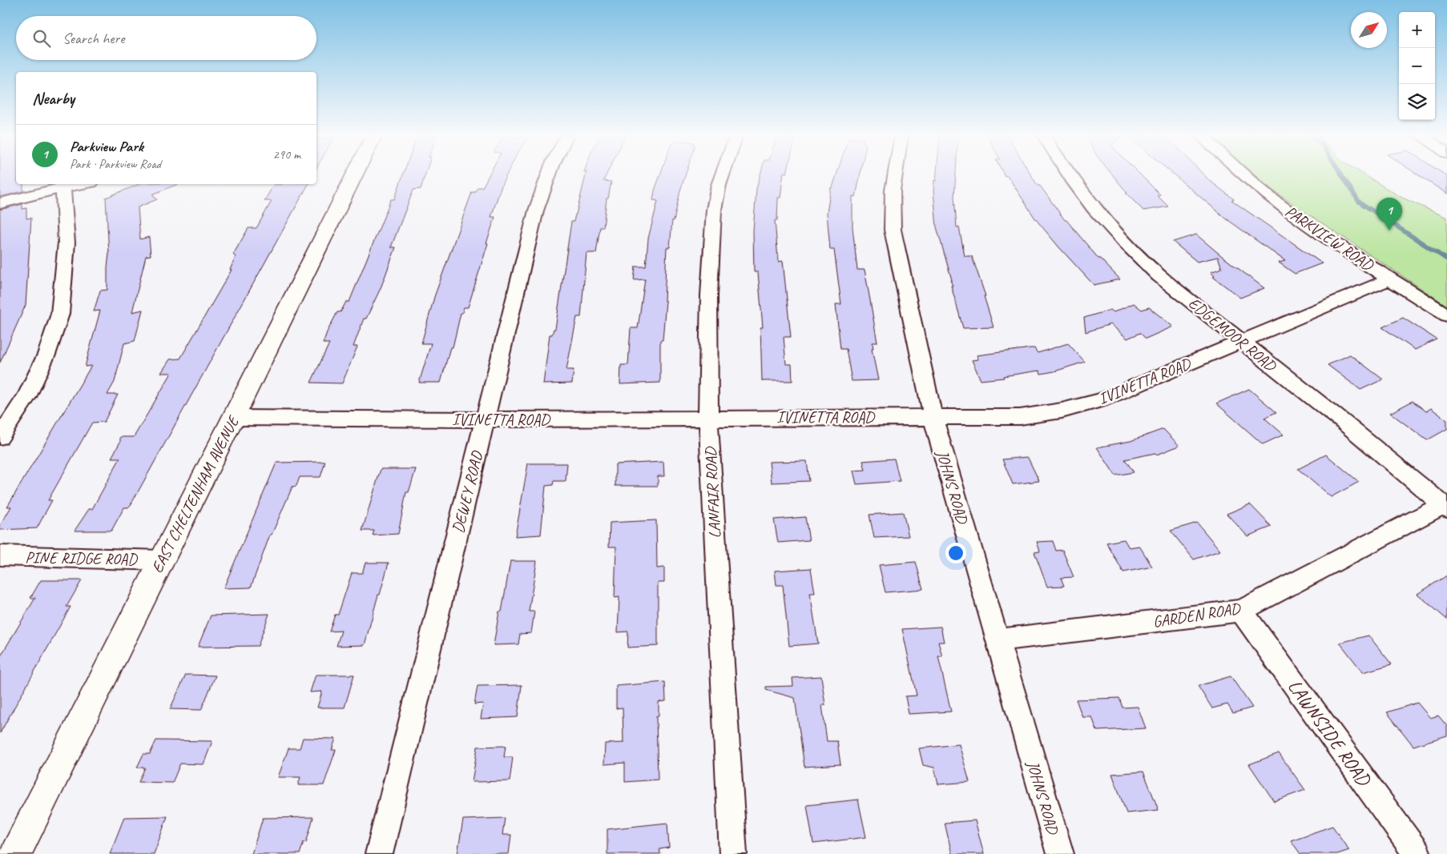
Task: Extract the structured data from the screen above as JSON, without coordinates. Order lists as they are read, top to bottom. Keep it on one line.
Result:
{"streets":{"highway":["EAST CHELTENHAM AVENUE"],"street":["PARKVIEW ROAD","EDGEMOOR ROAD","IVINETTA ROAD","JOHNS ROAD","DEWEY ROAD","LANFAIR ROAD","PINE RIDGE ROAD","GARDEN ROAD","LAWNSIDE ROAD"]},"crossings":[["PARKVIEW ROAD","IVINETTA ROAD"],["EDGEMOOR ROAD","IVINETTA ROAD"],["EDGEMOOR ROAD","GARDEN ROAD"],["IVINETTA ROAD","JOHNS ROAD"],["IVINETTA ROAD","DEWEY ROAD"],["IVINETTA ROAD","LANFAIR ROAD"],["IVINETTA ROAD","EAST CHELTENHAM AVENUE"],["JOHNS ROAD","GARDEN ROAD"],["EAST CHELTENHAM AVENUE","PINE RIDGE ROAD"],["GARDEN ROAD","LAWNSIDE ROAD"]],"north":"top right","page":{"map_buttons":["+","−"],"search":"Search here","heading":"Nearby","list":[{"mark":"1","name":"Parkview Park","note":"Park · Parkview Road","value":"290 m"}],"pins":"1"}}
